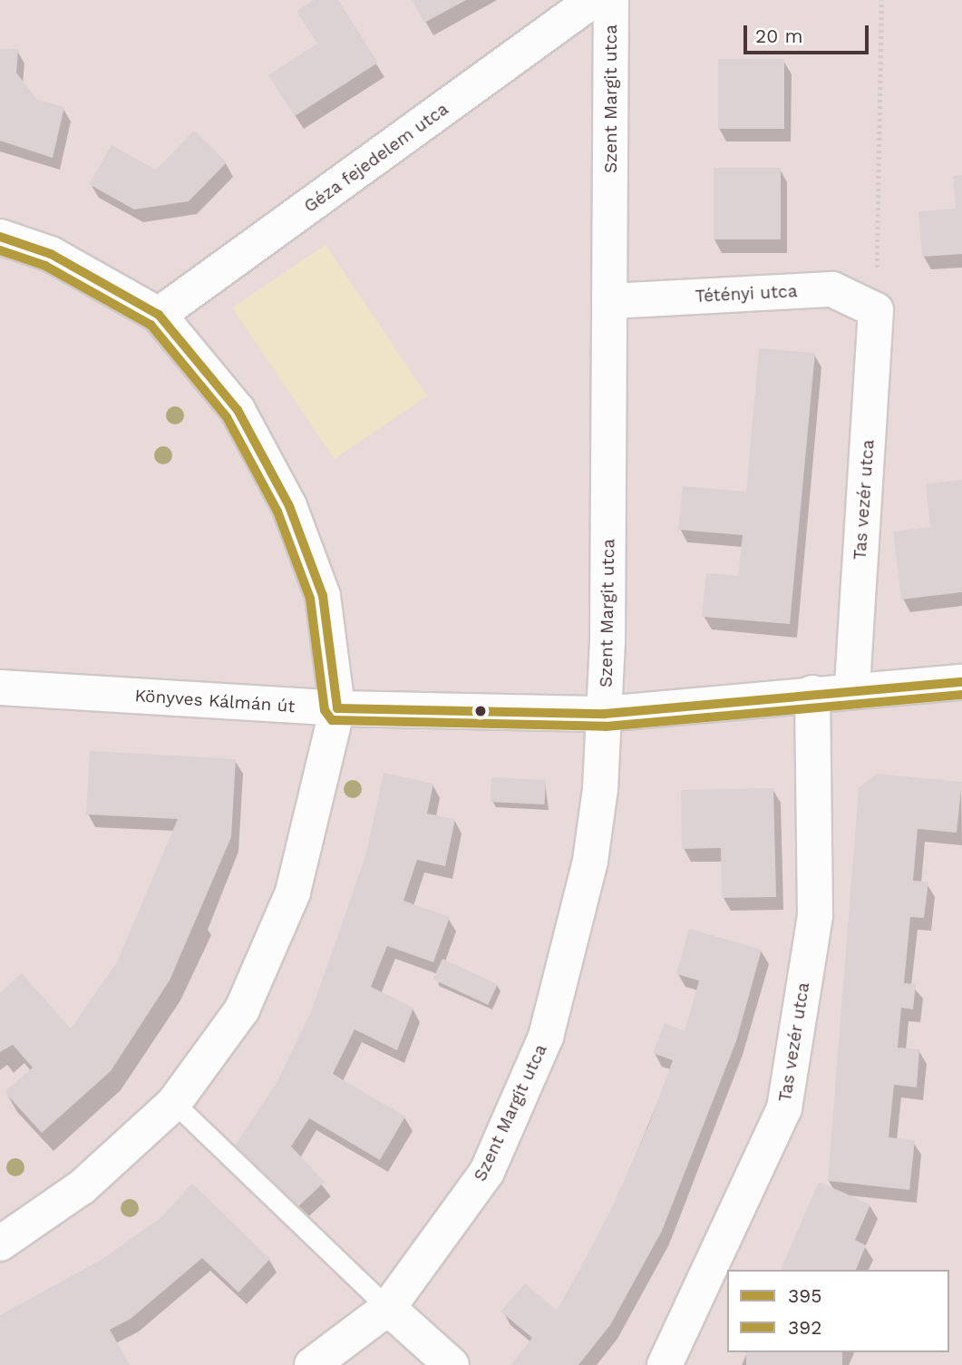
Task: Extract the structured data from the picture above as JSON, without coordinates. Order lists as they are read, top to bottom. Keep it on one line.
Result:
{"streets":{"street":["Szent Margit utca","Géza fejedelem utca","Tétényi utca","Tas vezér utca","Könyves Kálmán út"]},"crossings":[["Szent Margit utca","Tétényi utca"],["Szent Margit utca","Könyves Kálmán út"],["Tétényi utca","Tas vezér utca"],["Tas vezér utca","Könyves Kálmán út"]],"lines":["transit line 395","transit line 392"],"legend":["395","392"],"scale_bar":"20 m"}
